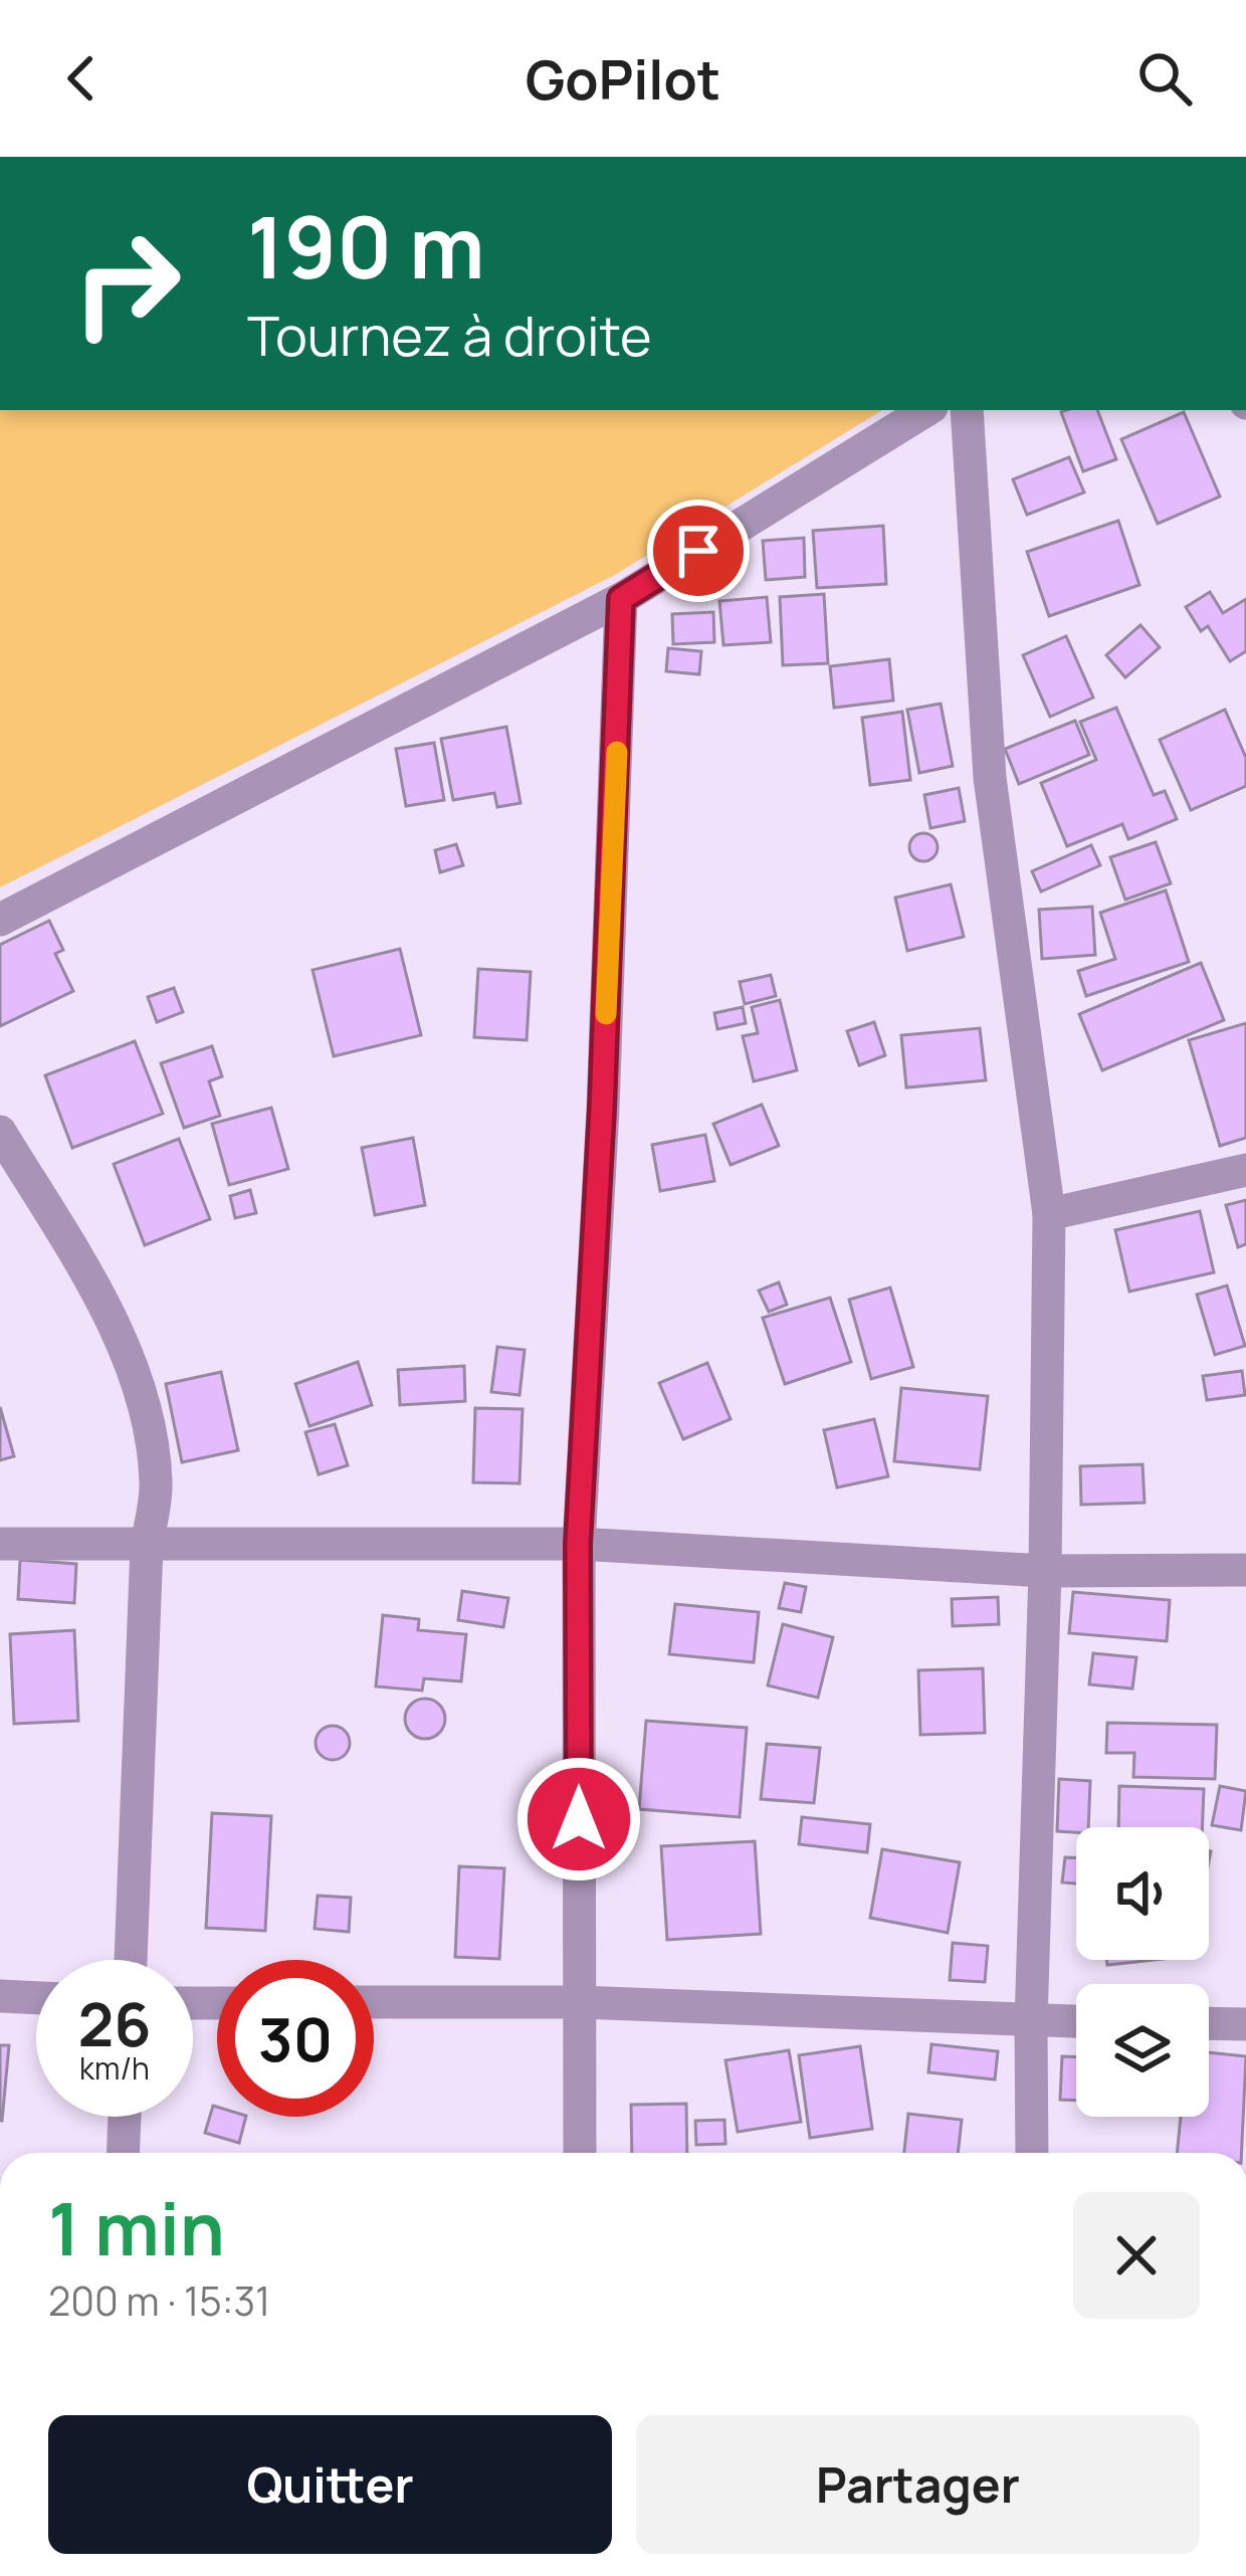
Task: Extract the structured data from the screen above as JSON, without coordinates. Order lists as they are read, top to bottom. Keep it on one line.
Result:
{"page":{"header":"GoPilot","turn":["190 m","Tournez à droite"],"speed":"26 km/h","limit":"30","heading":["1 min","200 m · 15:31"],"buttons":["Quitter","Partager"]}}
